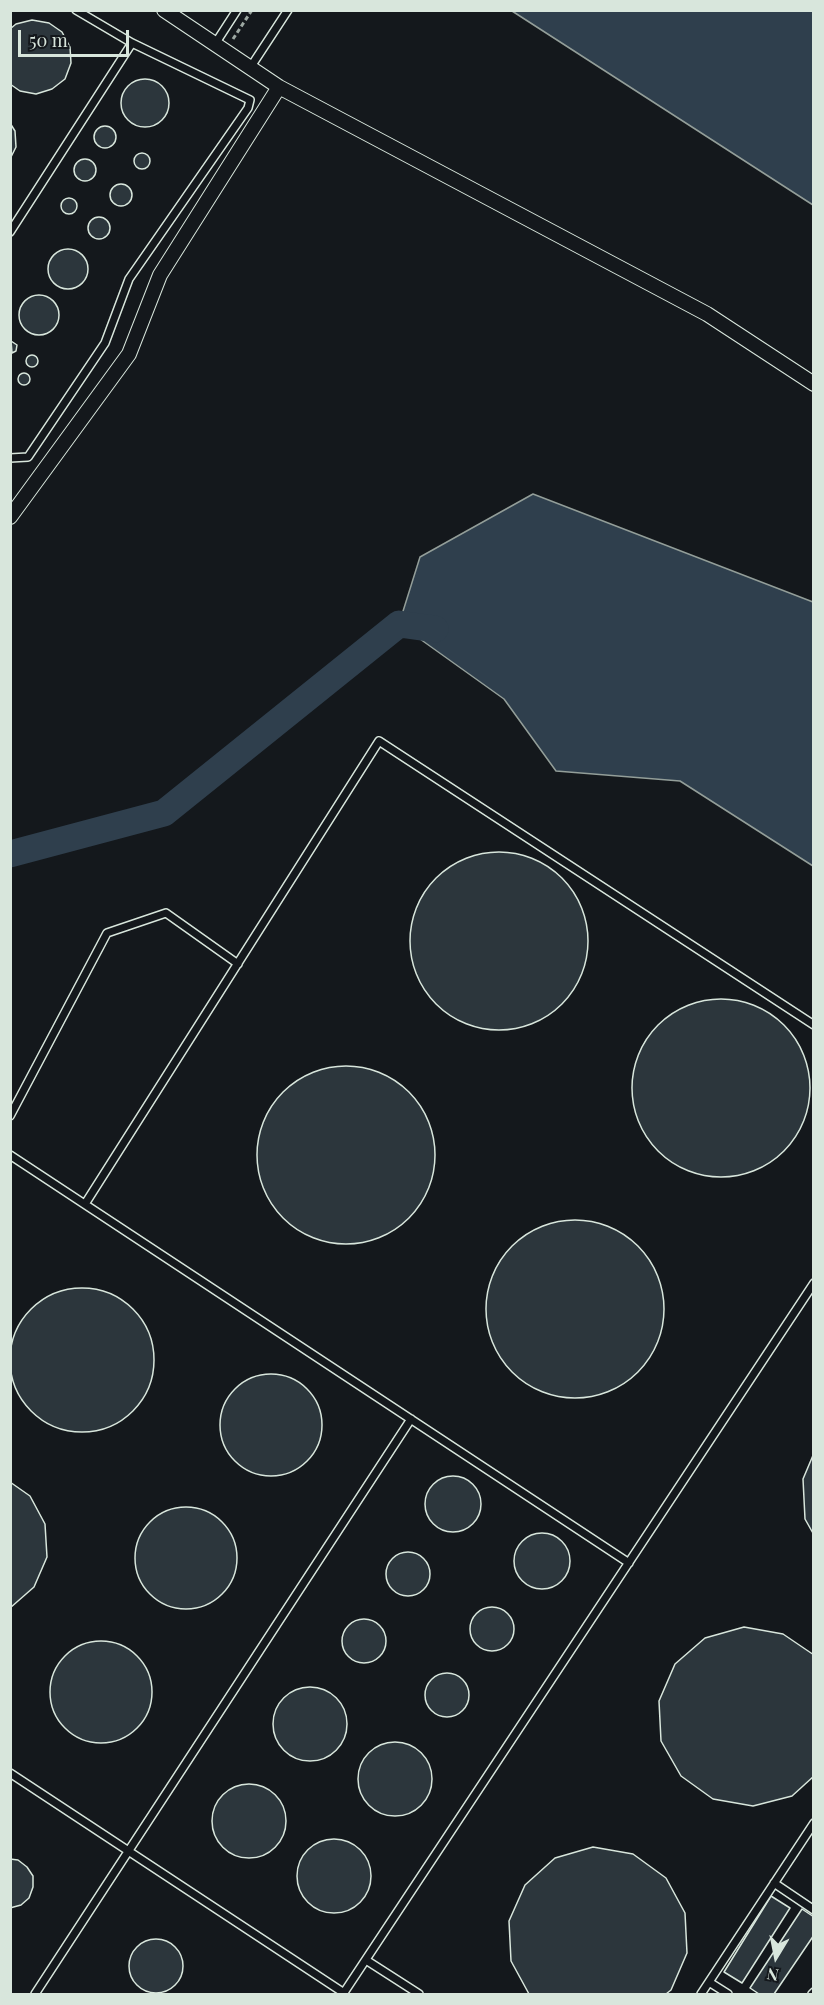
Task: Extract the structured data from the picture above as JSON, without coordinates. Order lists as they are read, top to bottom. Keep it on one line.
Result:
{"scale_bar":"50 m","north":"bottom"}
